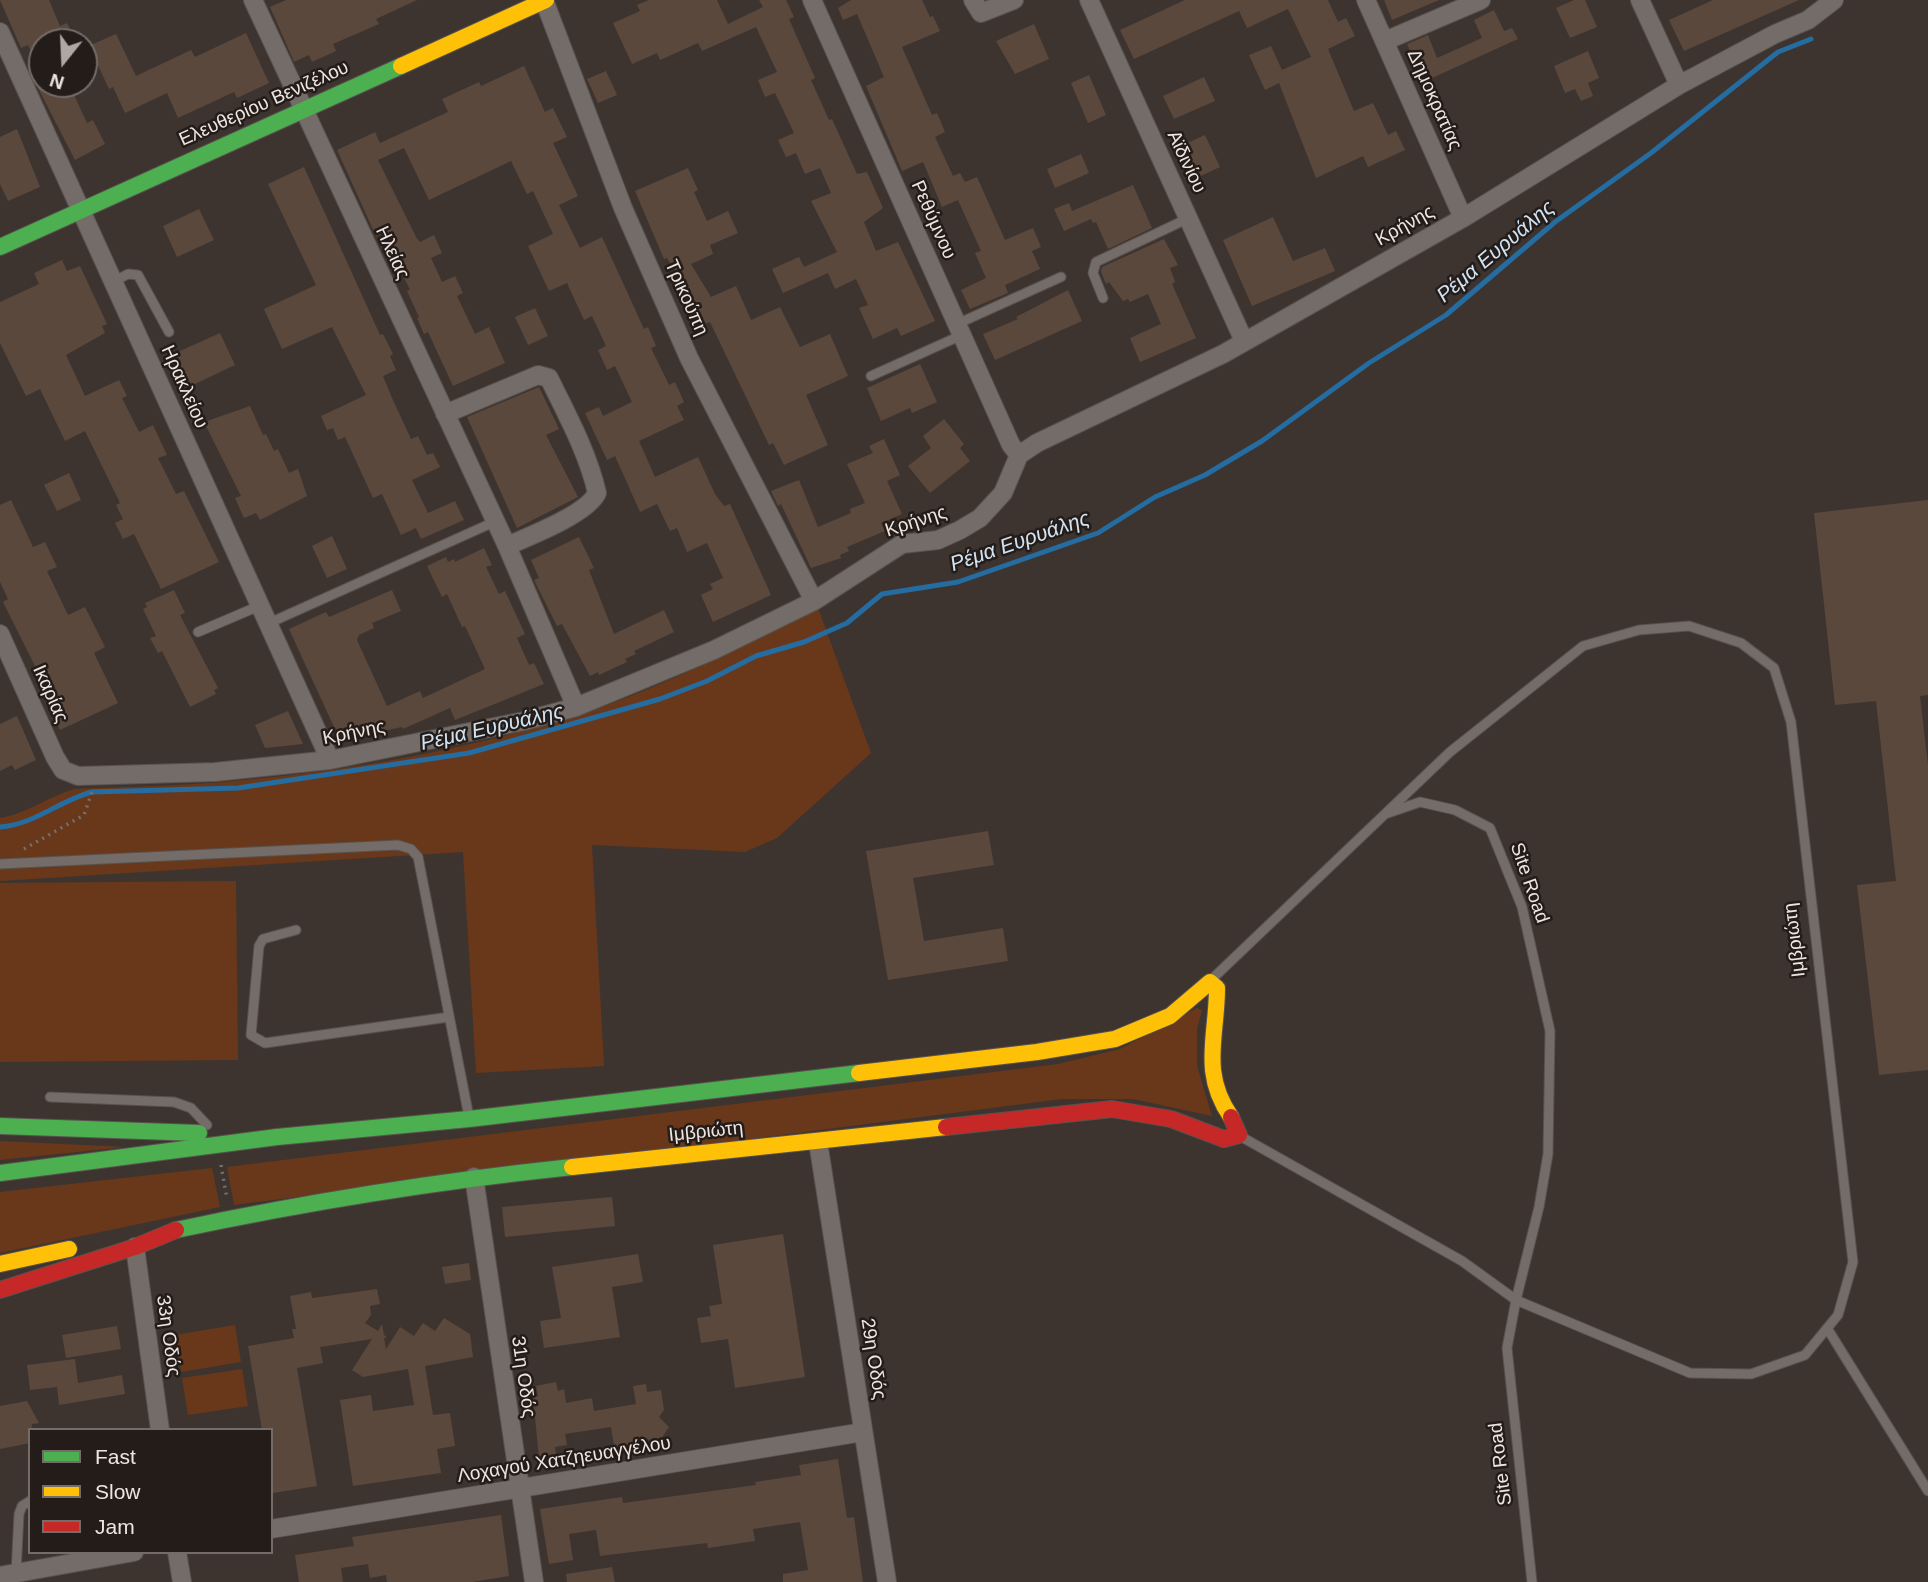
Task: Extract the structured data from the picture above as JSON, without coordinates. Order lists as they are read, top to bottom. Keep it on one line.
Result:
{"streets":{"street":["Δημοκρατίας","Ελευθερίου Βενιζέλου","Αϊδινίου","Ρεθύμνου","Κρήνης","Ηλείας","Τρικούπη","Ηρακλείου","Ικαρίας","Ιμβριώτη","33η Οδός","29η Οδός","31η Οδός","Λοχαγού Χατζηευαγγέλου"],"lane":["Site Road"]},"crossings":[["Δημοκρατίας","Κρήνης"],["Ελευθερίου Βενιζέλου","Ηλείας"],["Ελευθερίου Βενιζέλου","Τρικούπη"],["Ελευθερίου Βενιζέλου","Ηρακλείου"],["Αϊδινίου","Κρήνης"],["Ρεθύμνου","Κρήνης"],["Κρήνης","Ηλείας"],["Κρήνης","Τρικούπη"],["Κρήνης","Ηρακλείου"],["Κρήνης","Ικαρίας"],["Site Road","Ιμβριώτη"],["Ιμβριώτη","29η Οδός"],["Ιμβριώτη","31η Οδός"],["29η Οδός","Λοχαγού Χατζηευαγγέλου"],["31η Οδός","Λοχαγού Χατζηευαγγέλου"]],"water":["Ρέμα Ευρυάλης"],"legend":["Fast","Slow","Jam"],"north":"bottom"}
